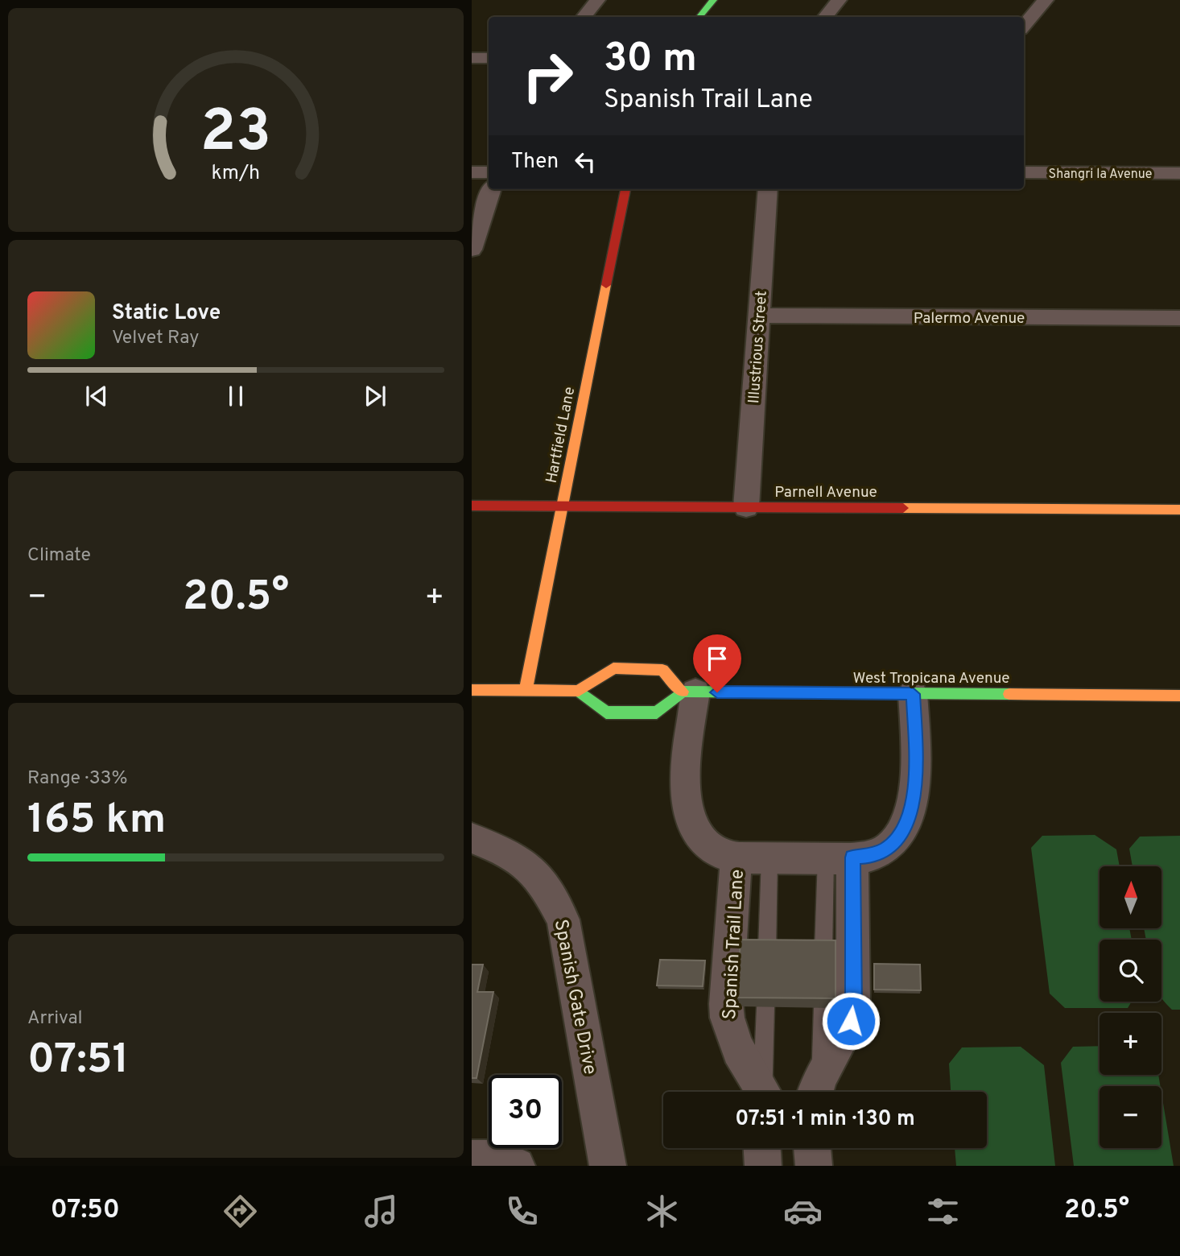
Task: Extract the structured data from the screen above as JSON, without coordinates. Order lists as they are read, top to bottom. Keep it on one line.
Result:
{"streets":{"street":["Shangri la Avenue","Palermo Avenue","Illustrious Street","Hartfield Lane","Parnell Avenue","West Tropicana Avenue","Spanish Trail Lane","Spanish Gate Drive"]},"crossings":[["Palermo Avenue","Illustrious Street"],["Illustrious Street","Parnell Avenue"],["Hartfield Lane","Parnell Avenue"],["West Tropicana Avenue","Spanish Trail Lane"]],"north":"top","page":{"turn":["30 m","Spanish Trail Lane"],"then":"Then","song":["Static Love","Velvet Ray"],"tile":["Climate",["Range · 33%","165 km"],["Arrival","07:51"]],"heat":["−","20.5°","+"],"map_buttons":["+","−"],"limit":"30","trip":"07:51 · 1 min · 130 m","tabs":["07:50","20.5°"],"gauge":["23","km/h"]}}
